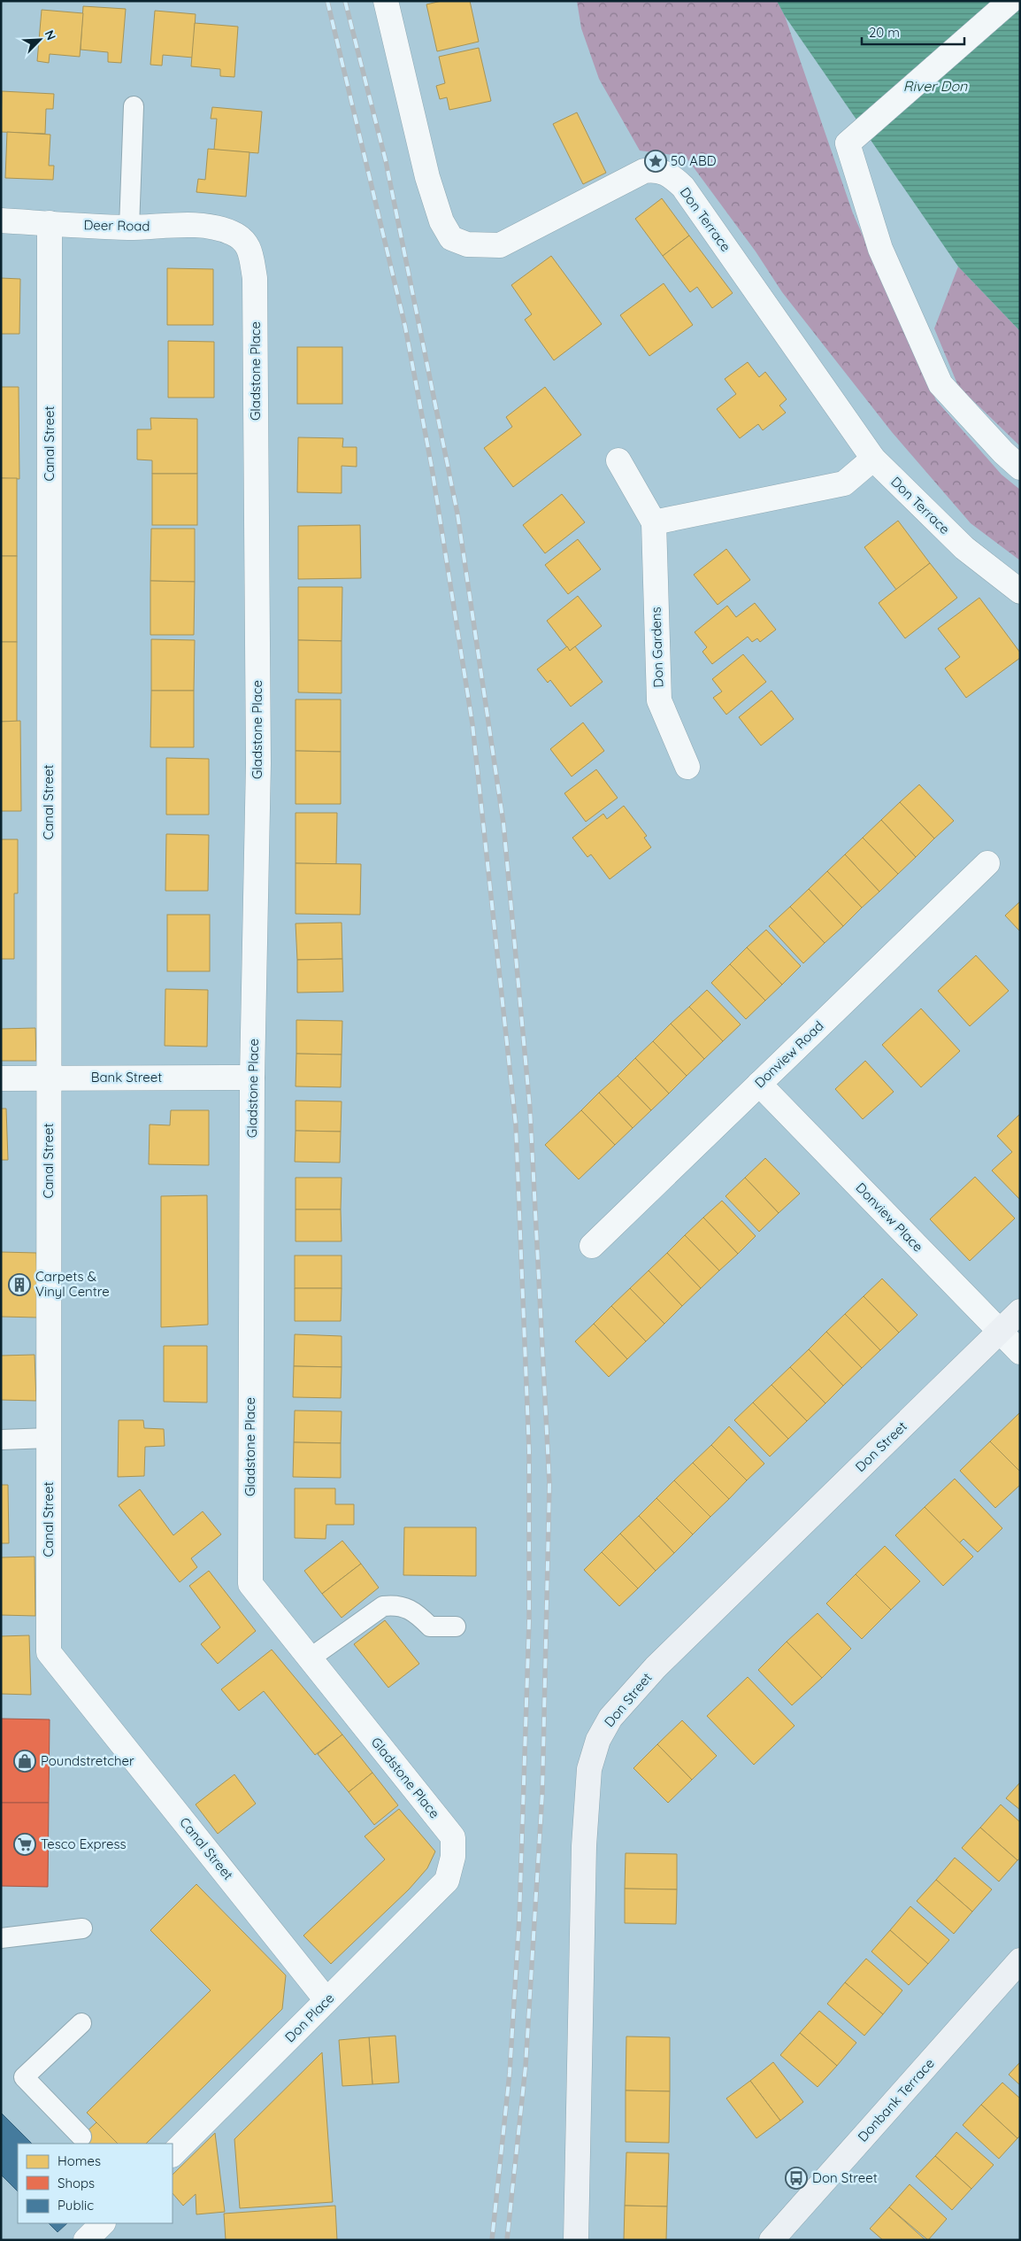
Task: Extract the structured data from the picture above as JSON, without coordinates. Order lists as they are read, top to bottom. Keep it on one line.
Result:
{"streets":{"street":["Don Terrace","Deer Road","Gladstone Place","Canal Street","Don Gardens","Donview Road","Bank Street","Donview Place","Don Street","Don Place","Donbank Terrace"]},"crossings":[["Deer Road","Gladstone Place"],["Deer Road","Canal Street"],["Gladstone Place","Bank Street"],["Gladstone Place","Don Place"],["Canal Street","Bank Street"],["Canal Street","Don Place"],["Donview Road","Donview Place"],["Donview Place","Don Street"]],"water":["River Don"],"places":{"place":["50 ABD"],"building":["Carpets & Vinyl Centre"],"shop":["Poundstretcher"],"supermarket":["Tesco Express"],"bus stop":["Don Street"]},"legend":["Homes","Shops","Public"],"scale_bar":"20 m","north":"top right"}
